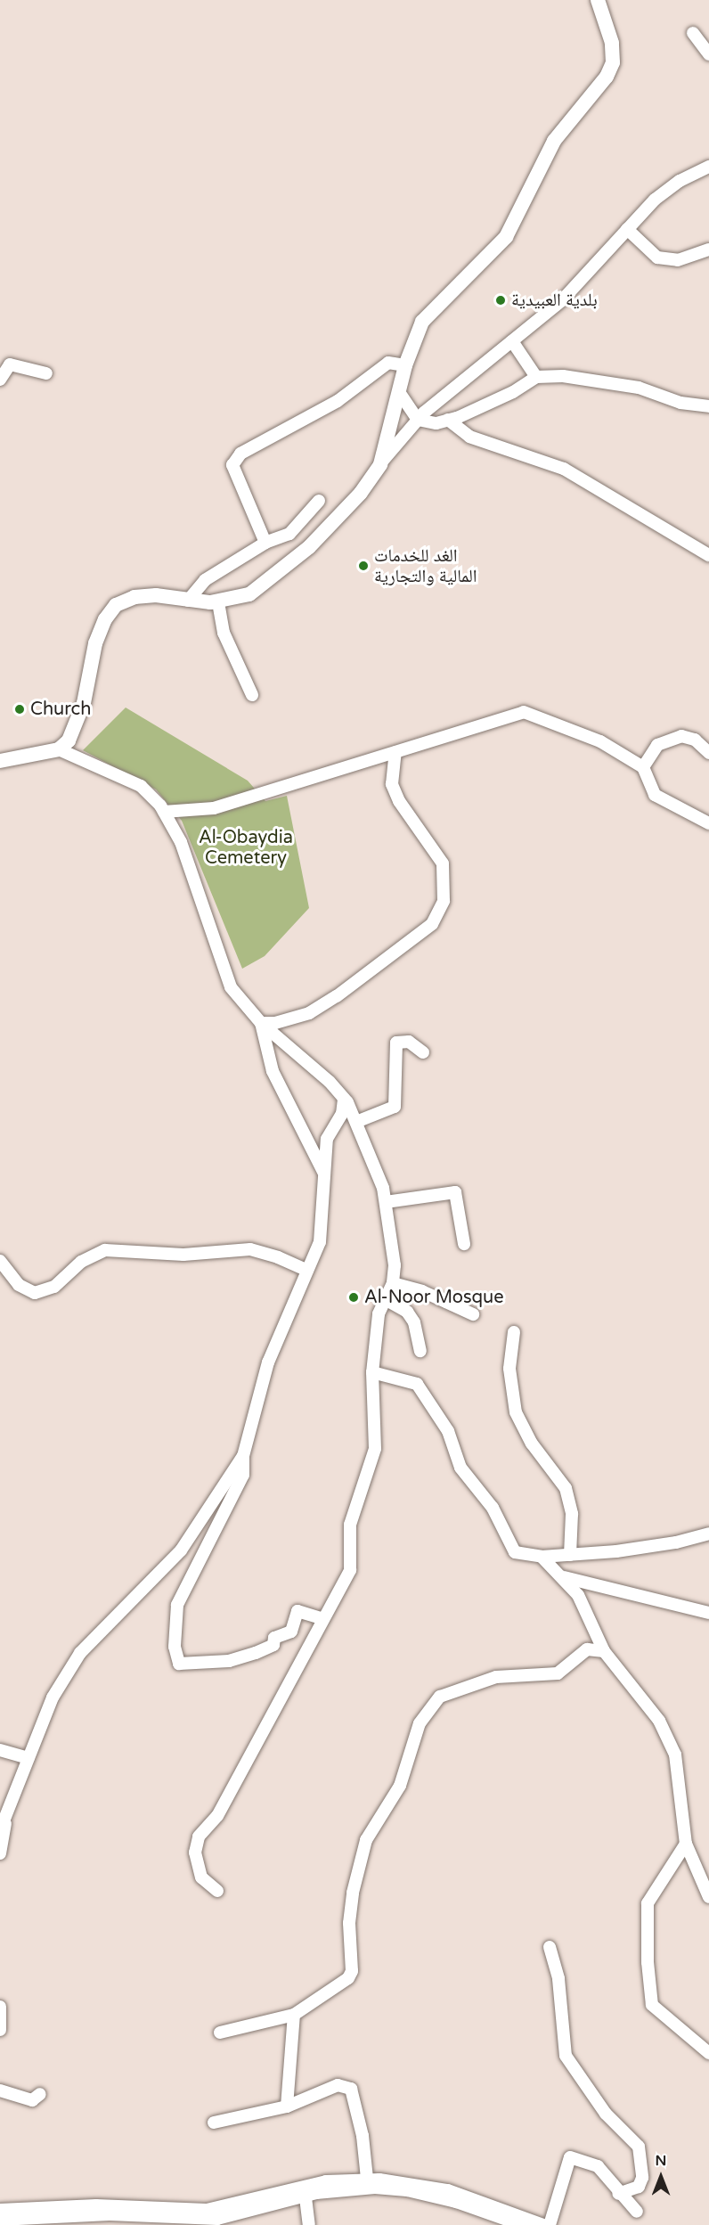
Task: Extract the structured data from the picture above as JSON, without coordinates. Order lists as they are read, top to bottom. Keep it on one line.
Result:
{"parks":["Al-Obaydia Cemetery"],"places":["بلدية العبيدية","الغد للخدمات المالية والتجارية","Church","Al-Noor Mosque"],"north":"top"}
